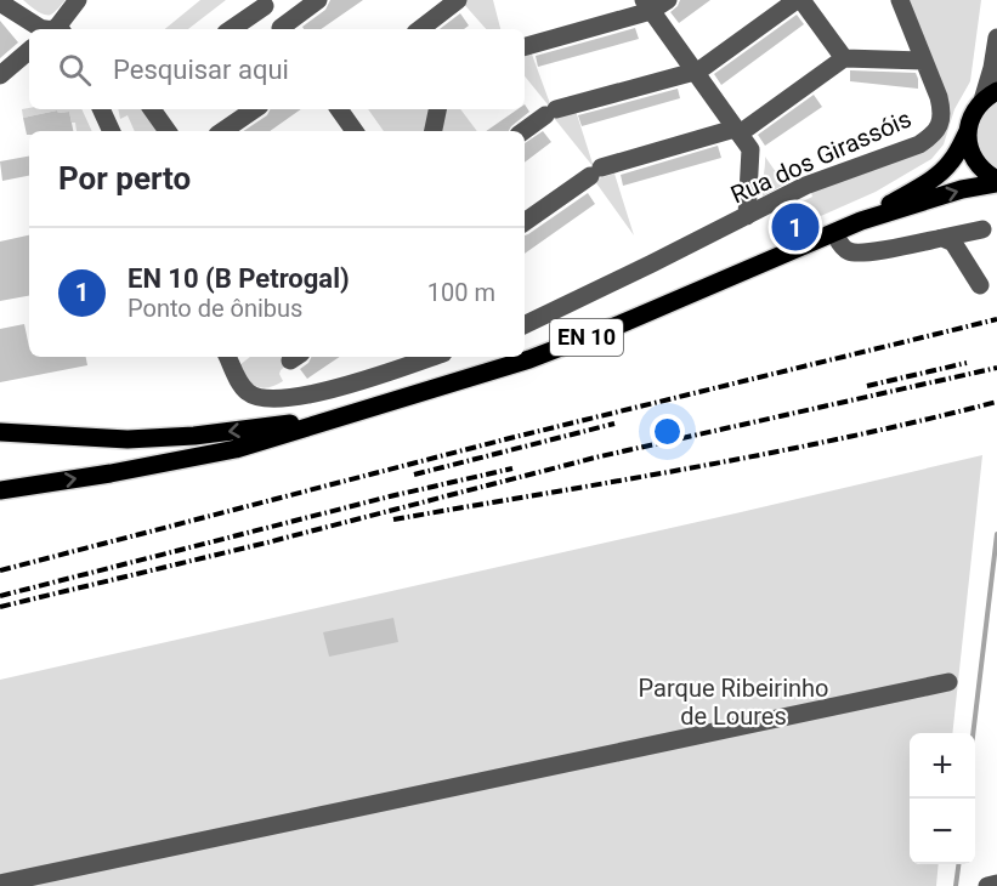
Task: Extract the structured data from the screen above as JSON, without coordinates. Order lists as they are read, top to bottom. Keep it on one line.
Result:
{"streets":{"main road":["EN 10"],"street":["Rua dos Girassóis"]},"parks":["Parque Ribeirinho de Loures"],"page":{"search":"Pesquisar aqui","heading":"Por perto","pins":"1","list":[{"mark":"1","name":"EN 10 (B Petrogal)","note":"Ponto de ônibus","value":"100 m"}],"map_buttons":["+","−"]}}
